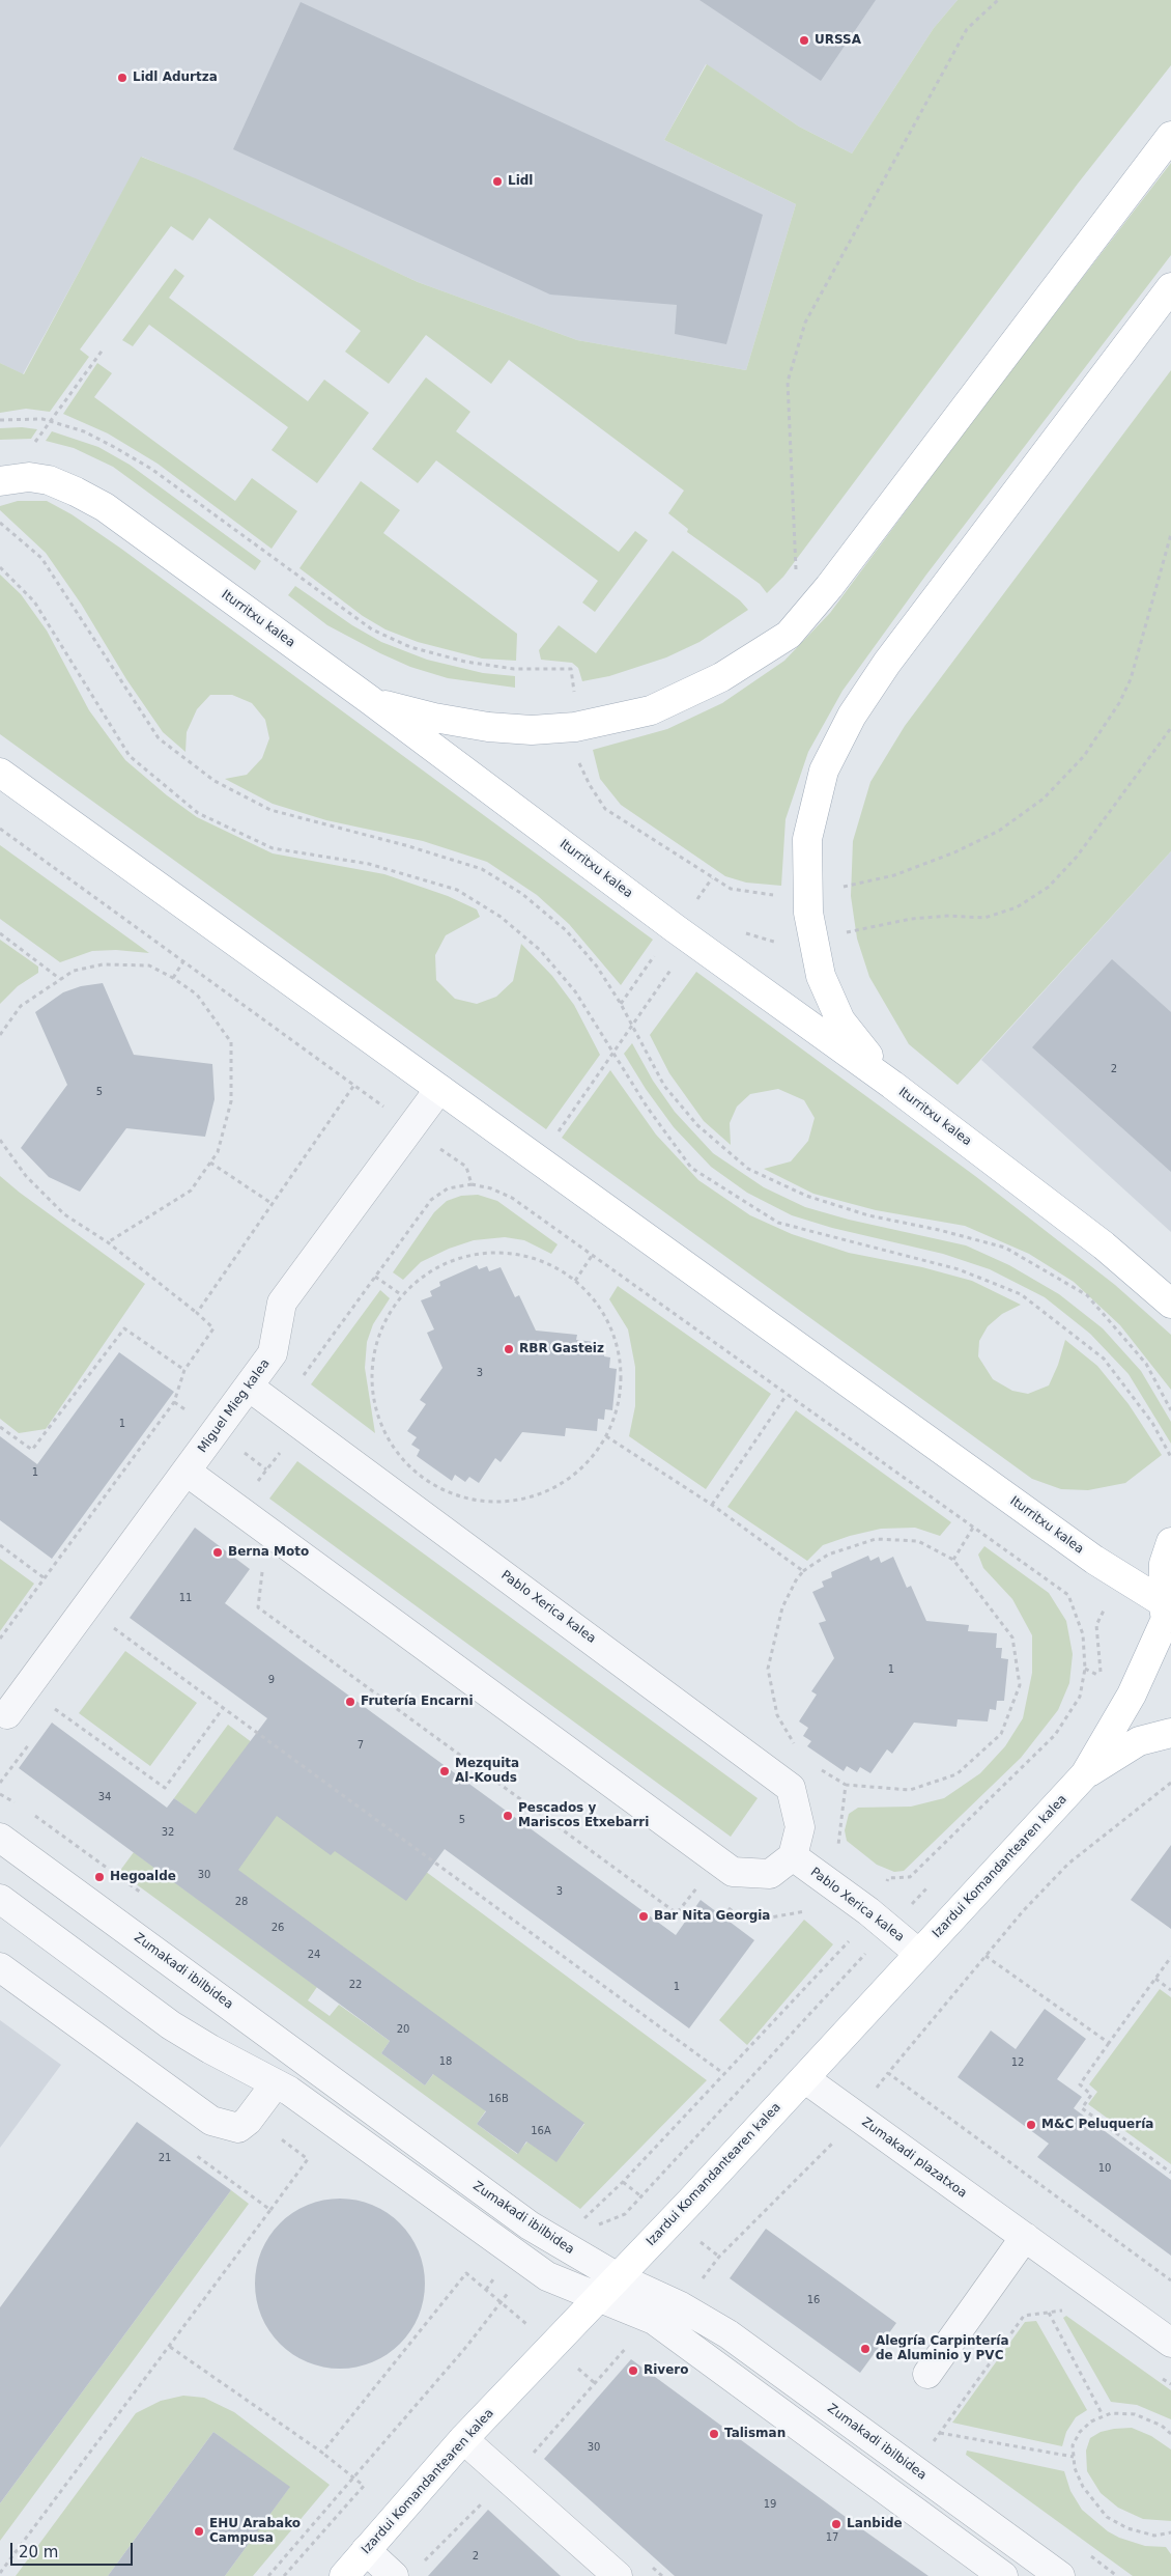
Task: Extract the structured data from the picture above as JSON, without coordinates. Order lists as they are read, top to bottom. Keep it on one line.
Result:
{"streets":{"main road":["Iturritxu kalea","Izardui Komandantearen kalea"],"street":["Miguel Mieg kalea","Pablo Xerica kalea","Zumakadi ibilbidea","Zumakadi plazatxoa"]},"crossings":[["Iturritxu kalea","Miguel Mieg kalea"],["Iturritxu kalea","Izardui Komandantearen kalea"],["Miguel Mieg kalea","Pablo Xerica kalea"],["Pablo Xerica kalea","Izardui Komandantearen kalea"],["Izardui Komandantearen kalea","Zumakadi ibilbidea"],["Izardui Komandantearen kalea","Zumakadi plazatxoa"]],"places":["URSSA","Lidl Adurtza","Lidl","RBR Gasteiz","Berna Moto","Frutería Encarni","Mezquita Al-Kouds","Pescados y Mariscos Etxebarri","Hegoalde","Bar Nita Georgia","M&C Peluquería","Alegría Carpintería de Aluminio y PVC","Rivero","Talisman","Lanbide","EHU Arabako Campusa"],"house_numbers":["2","5","3","1","1","11","1","9","7","34","5","32","30","3","28","26","24","22","1","20","18","12","16B","16A","21","10","16","30","19","17","2"],"scale_bar":"20 m"}
